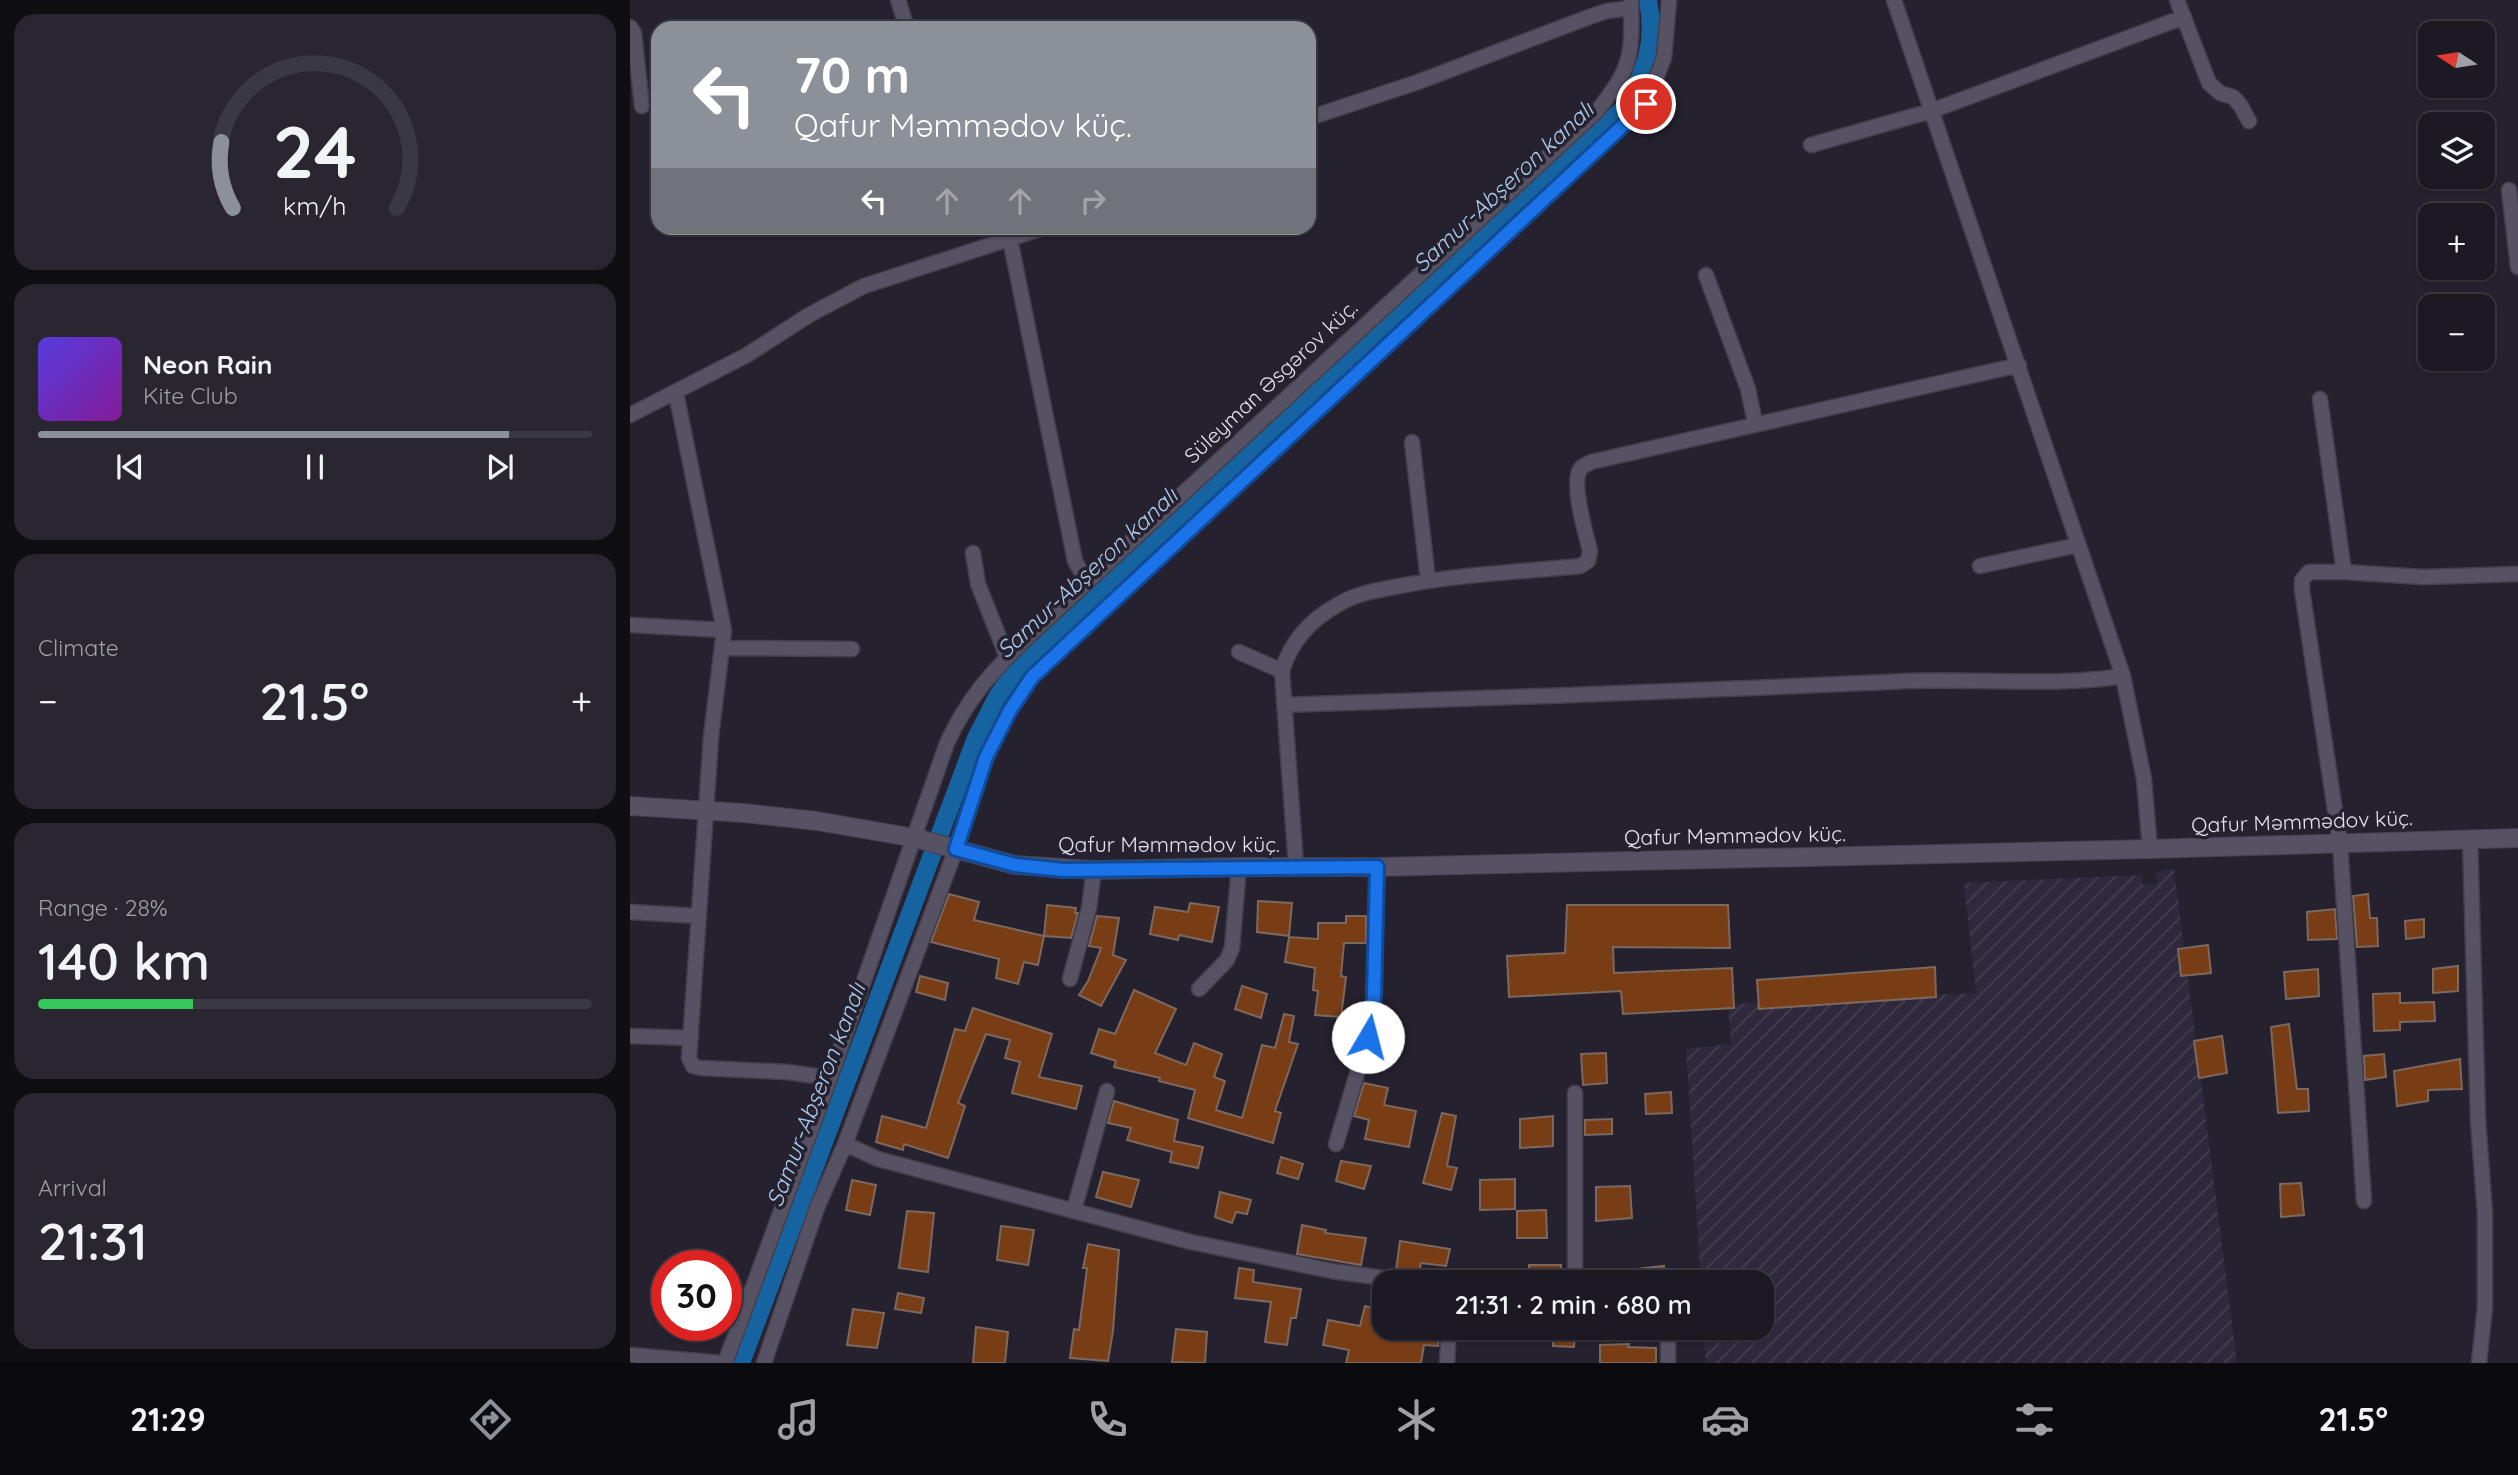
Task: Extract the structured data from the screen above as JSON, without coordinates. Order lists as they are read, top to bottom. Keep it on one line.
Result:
{"streets":{"street":["Süleyman Əsgərov küç.","Qafur Məmmədov küç."]},"crossings":[["Süleyman Əsgərov küç.","Qafur Məmmədov küç."]],"water":["Samur-Abşeron kanalı"],"north":"left","page":{"map_buttons":["+","−"],"turn":["70 m","Qafur Məmmədov küç."],"song":["Neon Rain","Kite Club"],"tile":["Climate",["Range · 28%","140 km"],["Arrival","21:31"]],"heat":["−","21.5°","+"],"limit":"30","trip":"21:31 · 2 min · 680 m","tabs":["21:29","21.5°"],"gauge":["24","km/h"]}}
